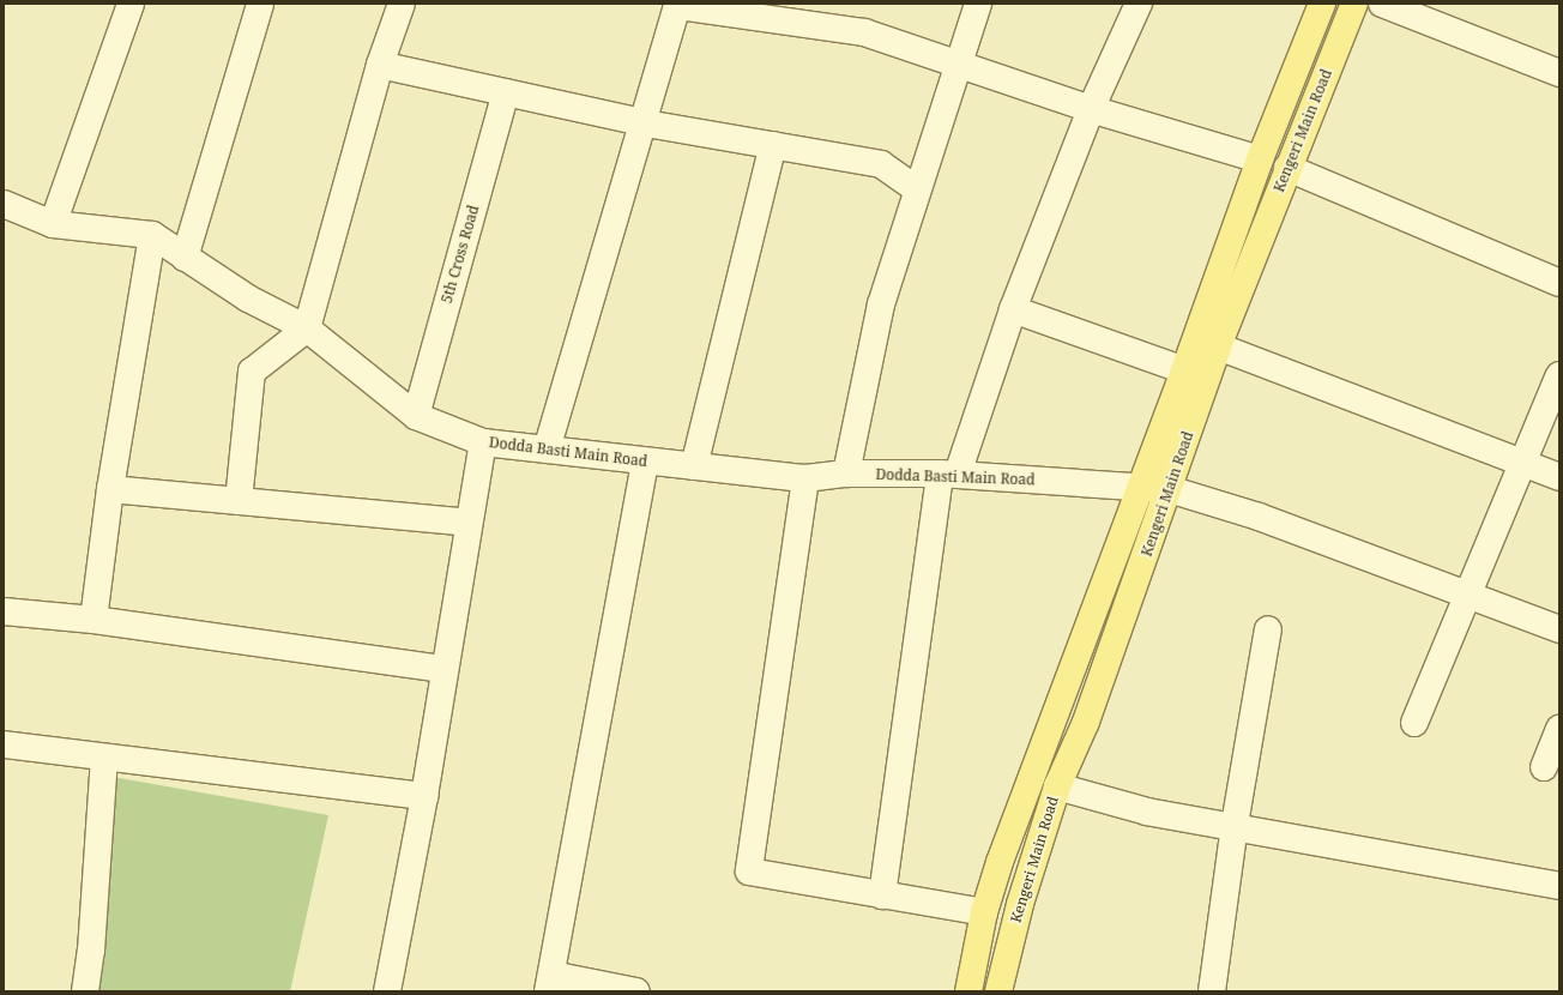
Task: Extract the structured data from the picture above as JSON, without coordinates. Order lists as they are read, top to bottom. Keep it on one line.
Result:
{"streets":{"main road":["Kengeri Main Road"],"street":["5th Cross Road","Dodda Basti Main Road"]},"crossings":[["Kengeri Main Road","Dodda Basti Main Road"],["5th Cross Road","Dodda Basti Main Road"]]}
